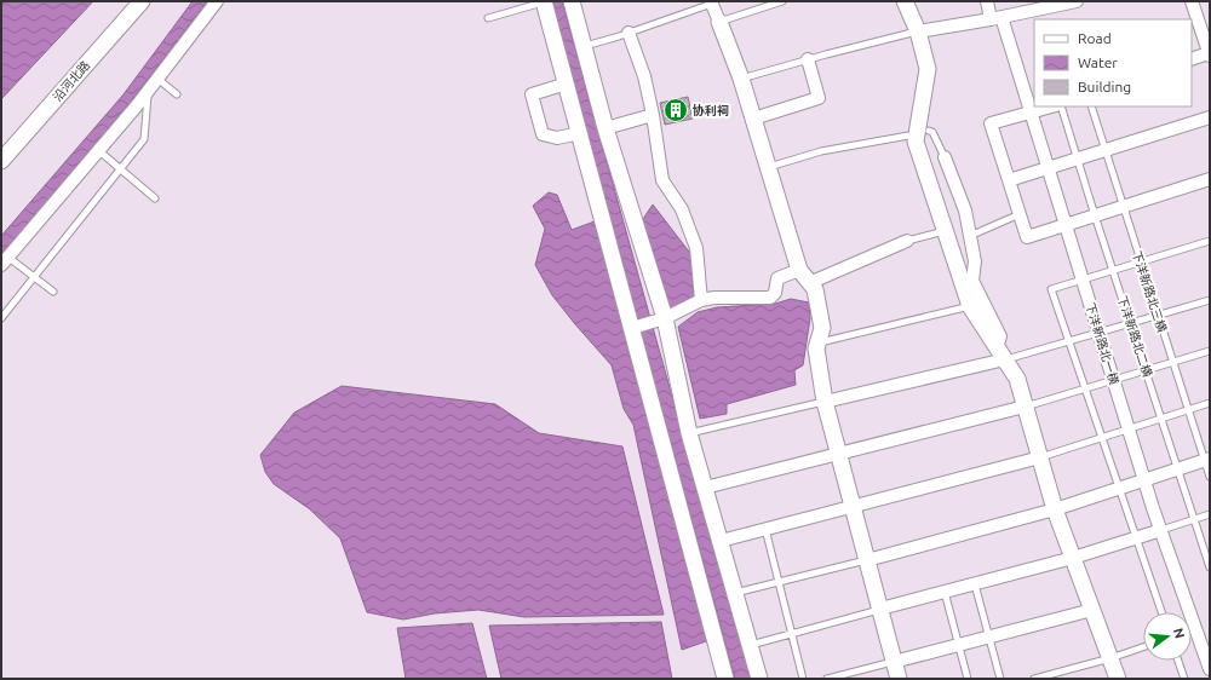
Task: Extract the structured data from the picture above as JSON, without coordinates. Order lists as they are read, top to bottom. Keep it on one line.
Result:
{"streets":{"street":["沿河北路","下洋新路北一横"],"lane":["下洋新路北三横","下洋新路北二横"]},"places":{"building":["协利祠"]},"legend":["Road","Water","Building"],"north":"right"}
